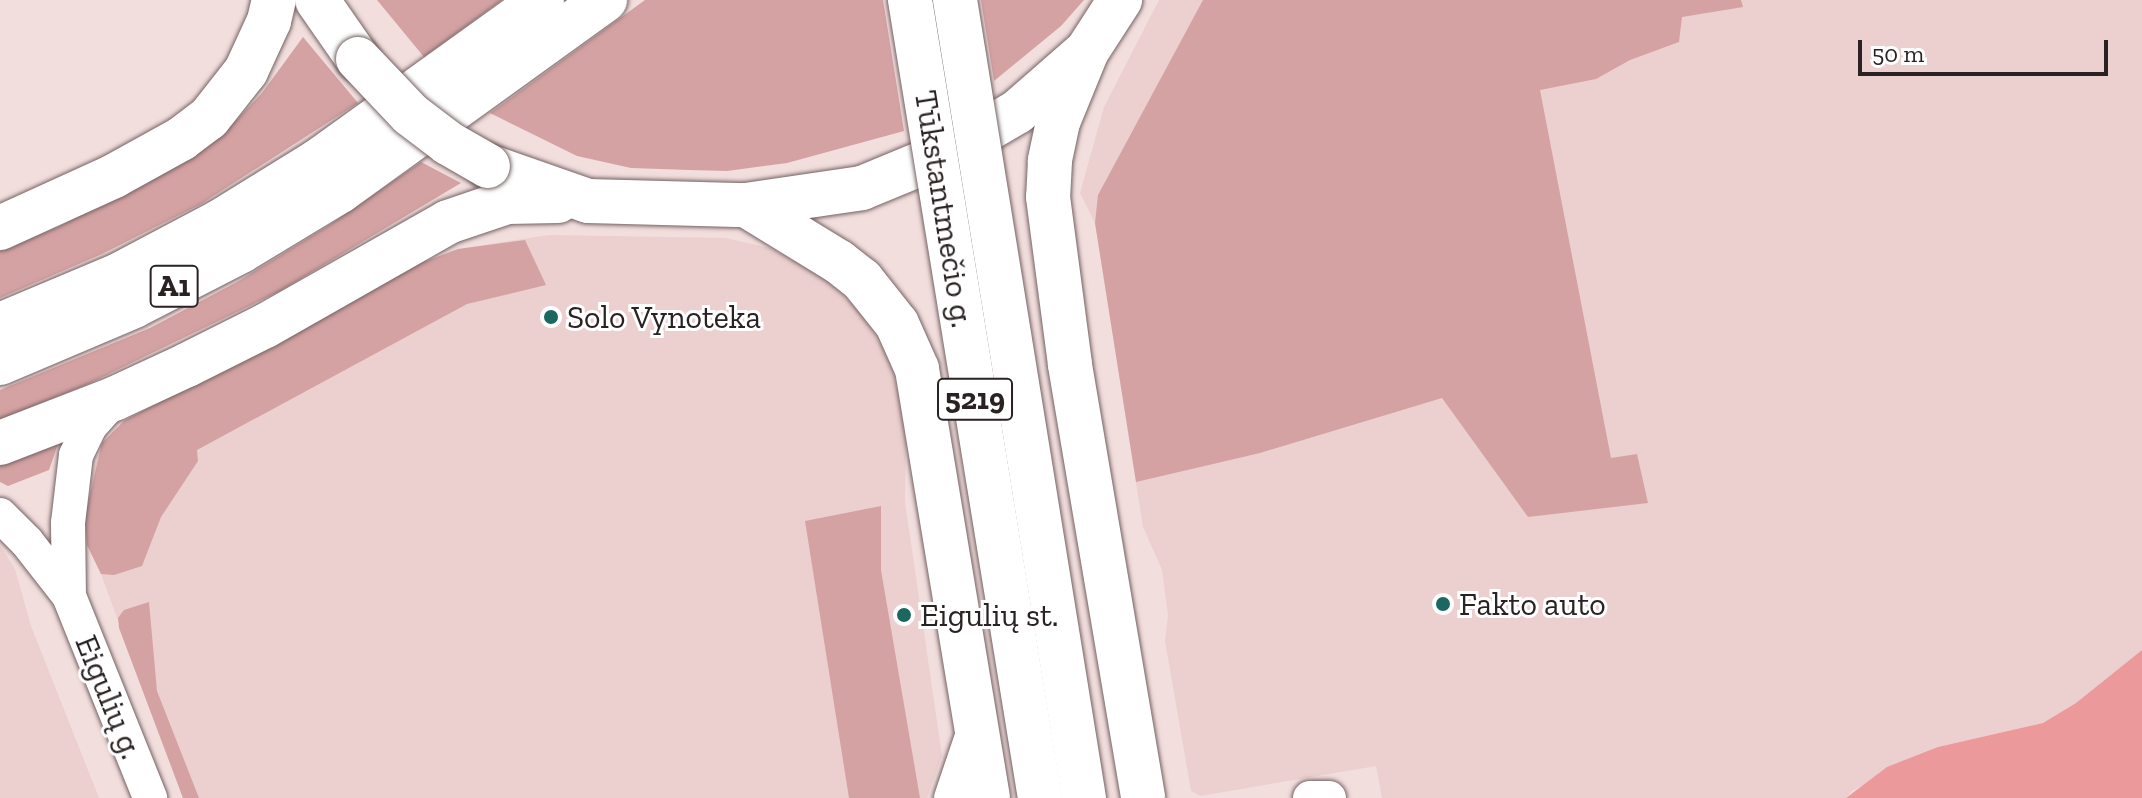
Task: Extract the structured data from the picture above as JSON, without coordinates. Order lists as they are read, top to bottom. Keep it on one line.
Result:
{"streets":{"highway":["Tūkstantmečio g.","A1","5219"],"street":["Eigulių g."]},"places":["Solo Vynoteka","Fakto auto","Eigulių st."],"scale_bar":"50 m"}
